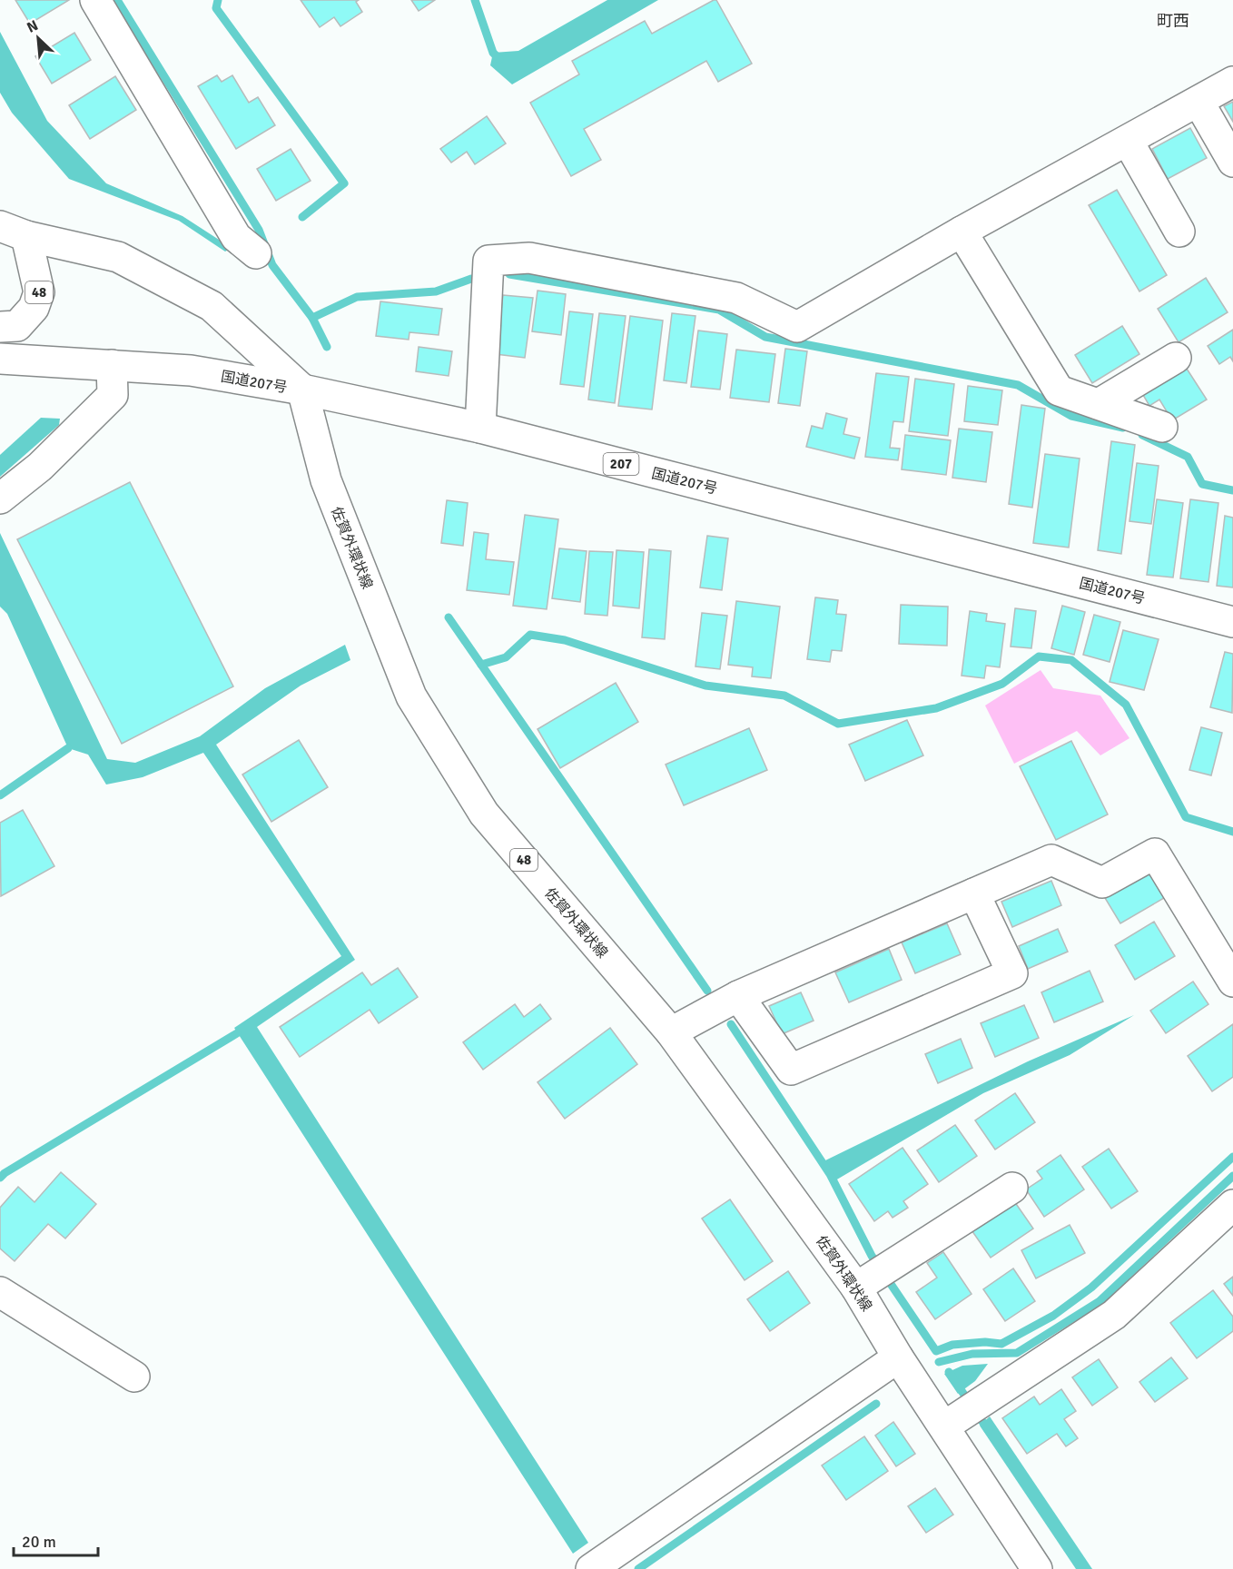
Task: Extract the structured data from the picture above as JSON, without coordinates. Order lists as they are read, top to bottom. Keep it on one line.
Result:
{"streets":{"main road":["48","国道207号","207","佐賀外環状線"]},"crossings":[["48","国道207号"],["48","佐賀外環状線"],["国道207号","佐賀外環状線"]],"districts":["町西"],"scale_bar":"20 m","north":"top left"}
